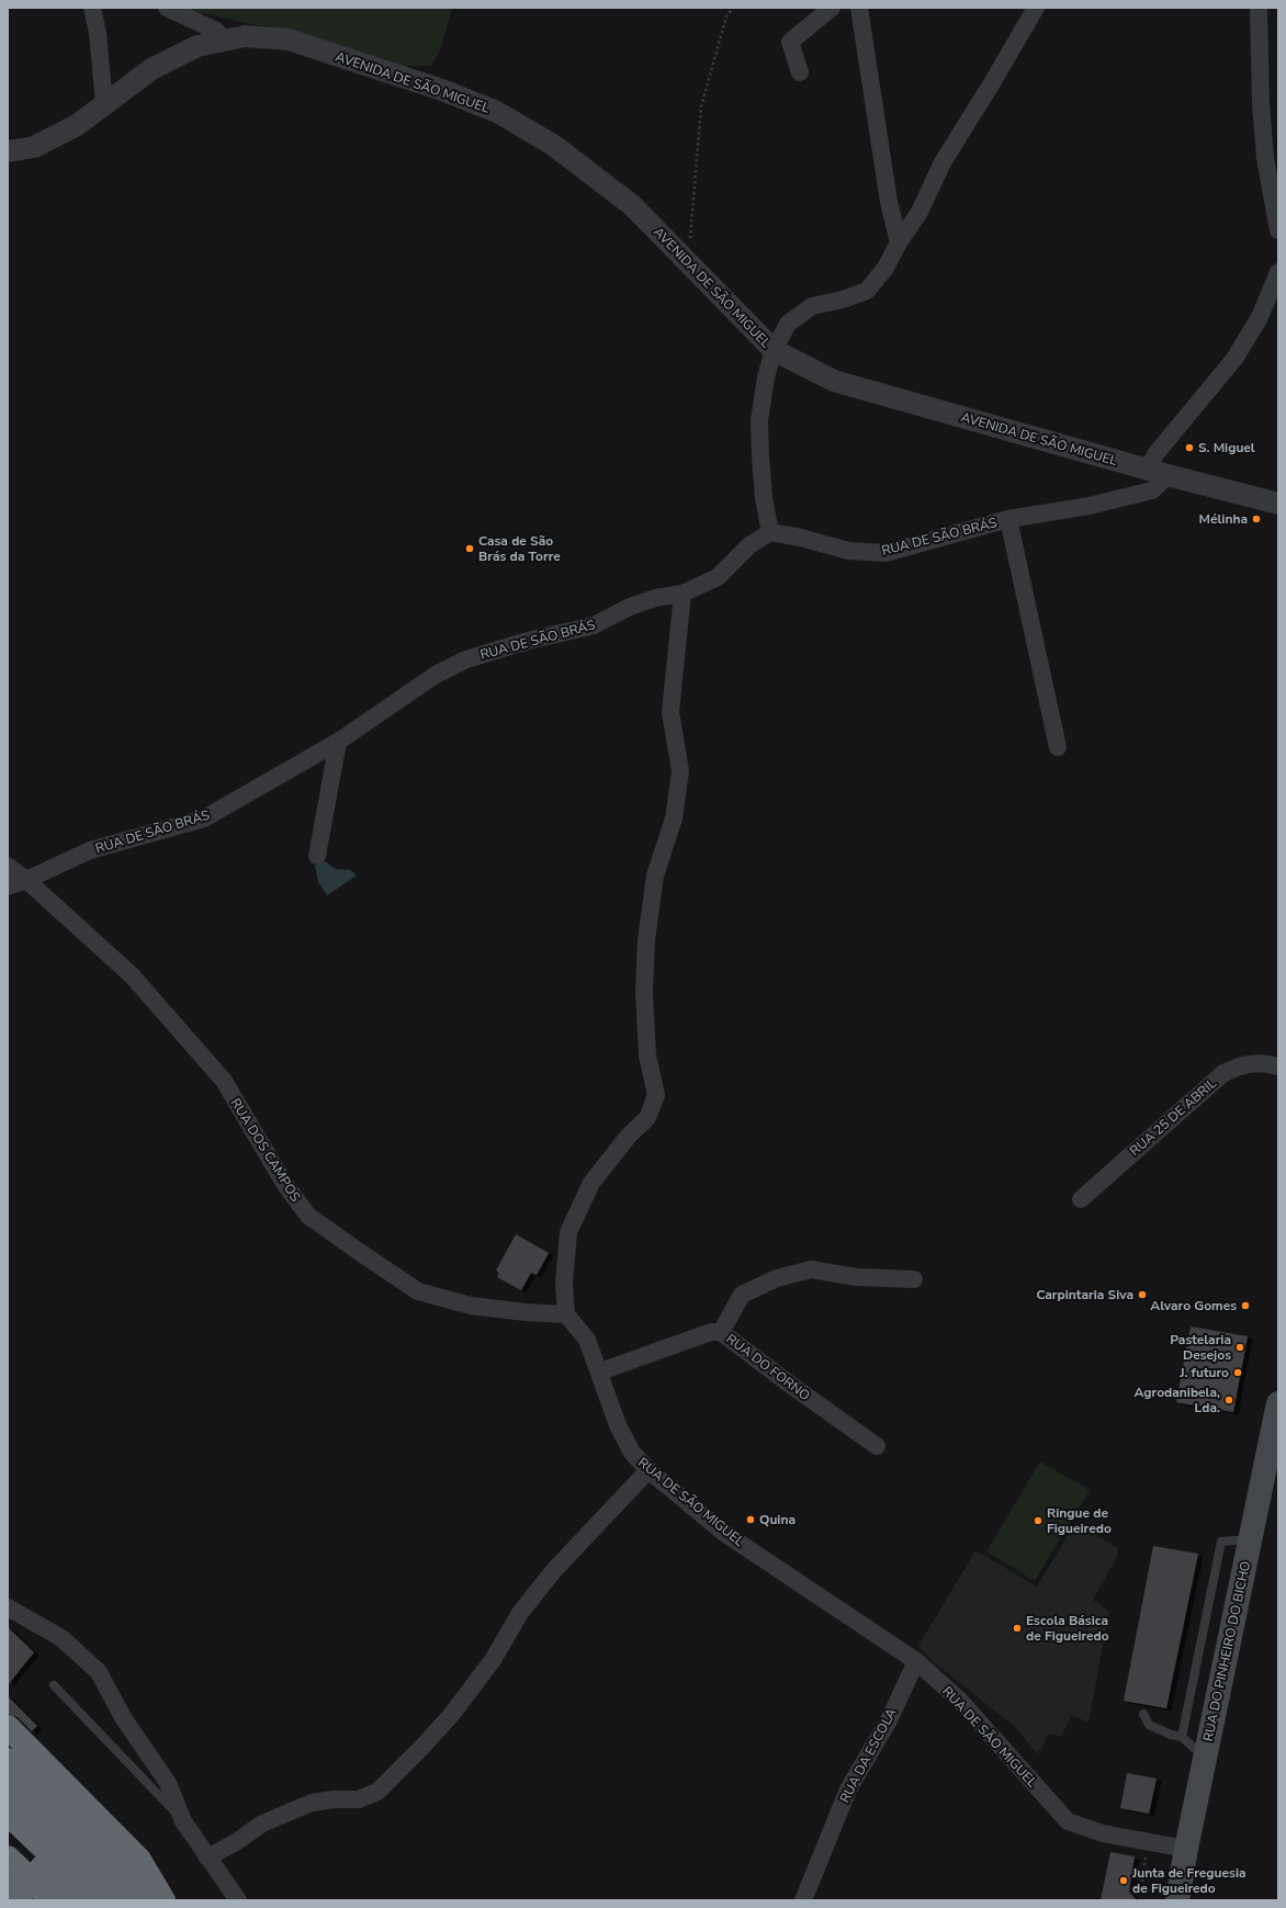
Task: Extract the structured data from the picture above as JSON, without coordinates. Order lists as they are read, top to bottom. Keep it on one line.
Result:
{"streets":{"main road":["RUA DO PINHEIRO DO BICHO"],"street":["AVENIDA DE SÃO MIGUEL","RUA DE SÃO BRÁS","RUA 25 DE ABRIL","RUA DOS CAMPOS","RUA DO FORNO","RUA DE SÃO MIGUEL","RUA DA ESCOLA"]},"crossings":[["AVENIDA DE SÃO MIGUEL","RUA DE SÃO BRÁS"],["RUA DE SÃO BRÁS","RUA DOS CAMPOS"],["RUA DOS CAMPOS","RUA DE SÃO MIGUEL"],["RUA DO FORNO","RUA DE SÃO MIGUEL"],["RUA DE SÃO MIGUEL","RUA DO PINHEIRO DO BICHO"],["RUA DE SÃO MIGUEL","RUA DA ESCOLA"]],"places":["S. Miguel","Mélinha","Casa de São Brás da Torre","Carpintaria Siva","Alvaro Gomes","Pastelaria Desejos","J. futuro","Agrodanibela, Lda.","Quina","Ringue de Figueiredo","Escola Básica de Figueiredo","Junta de Freguesia de Figueiredo"]}
